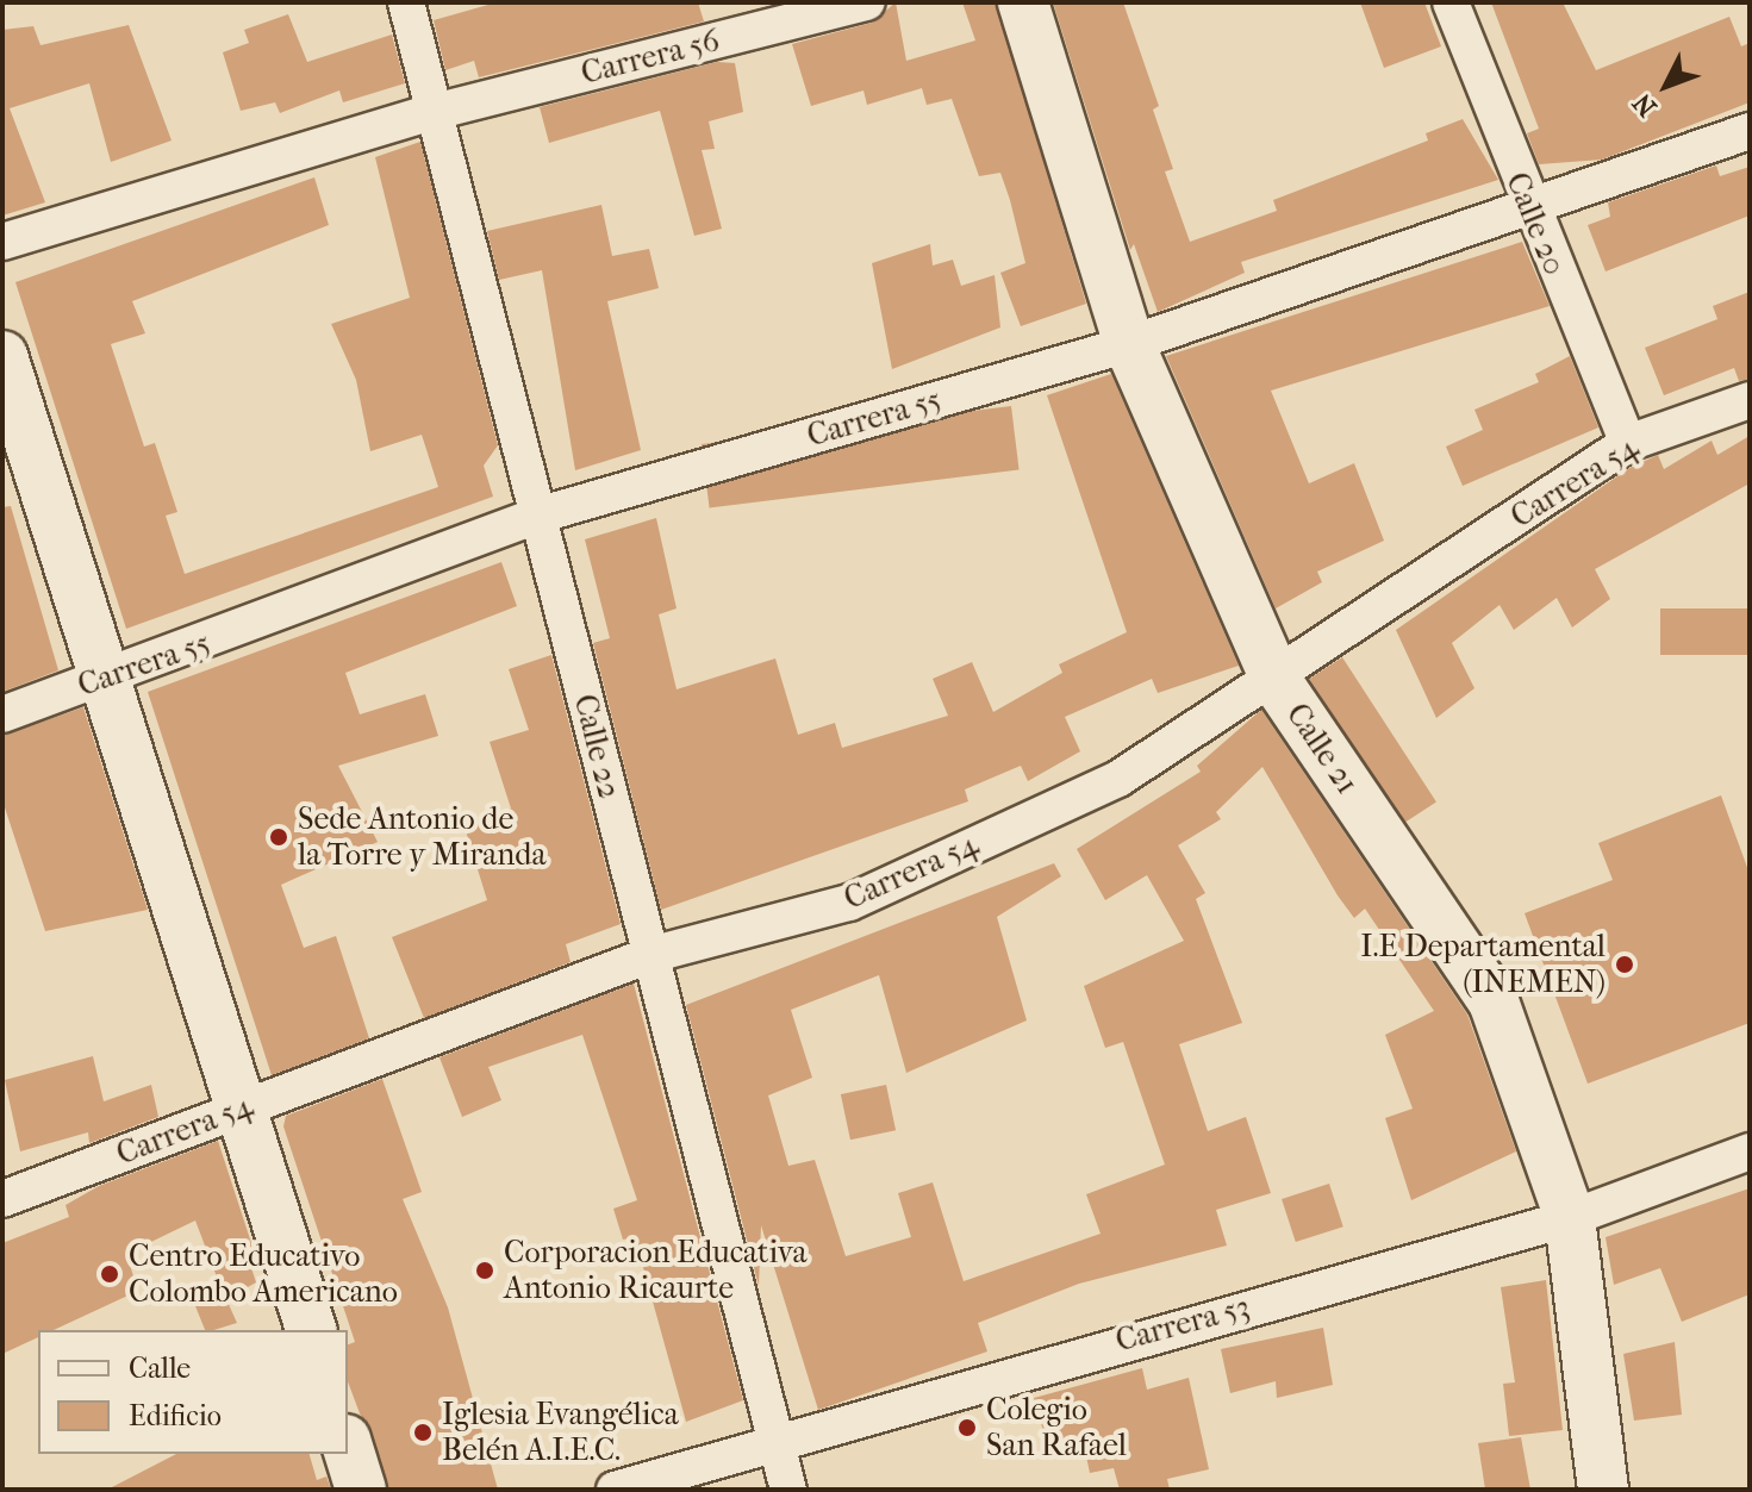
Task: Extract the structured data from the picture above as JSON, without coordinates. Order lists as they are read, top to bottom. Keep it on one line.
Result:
{"streets":{"street":["Carrera 56","Calle 20","Carrera 55","Carrera 54","Calle 22","Calle 21","Carrera 53"]},"crossings":[["Carrera 56","Calle 22"],["Calle 20","Carrera 55"],["Calle 20","Carrera 54"],["Carrera 55","Calle 22"],["Carrera 55","Calle 21"],["Carrera 54","Calle 22"],["Carrera 54","Calle 21"],["Calle 22","Carrera 53"],["Calle 21","Carrera 53"]],"places":["Sede Antonio de la Torre y Miranda","I.E Departamental (INEMEN)","Corporacion Educativa Antonio Ricaurte","Centro Educativo Colombo Americano","Colegio San Rafael","Iglesia Evangélica Belén A.I.E.C."],"legend":["Calle","Edificio"],"north":"bottom left"}
